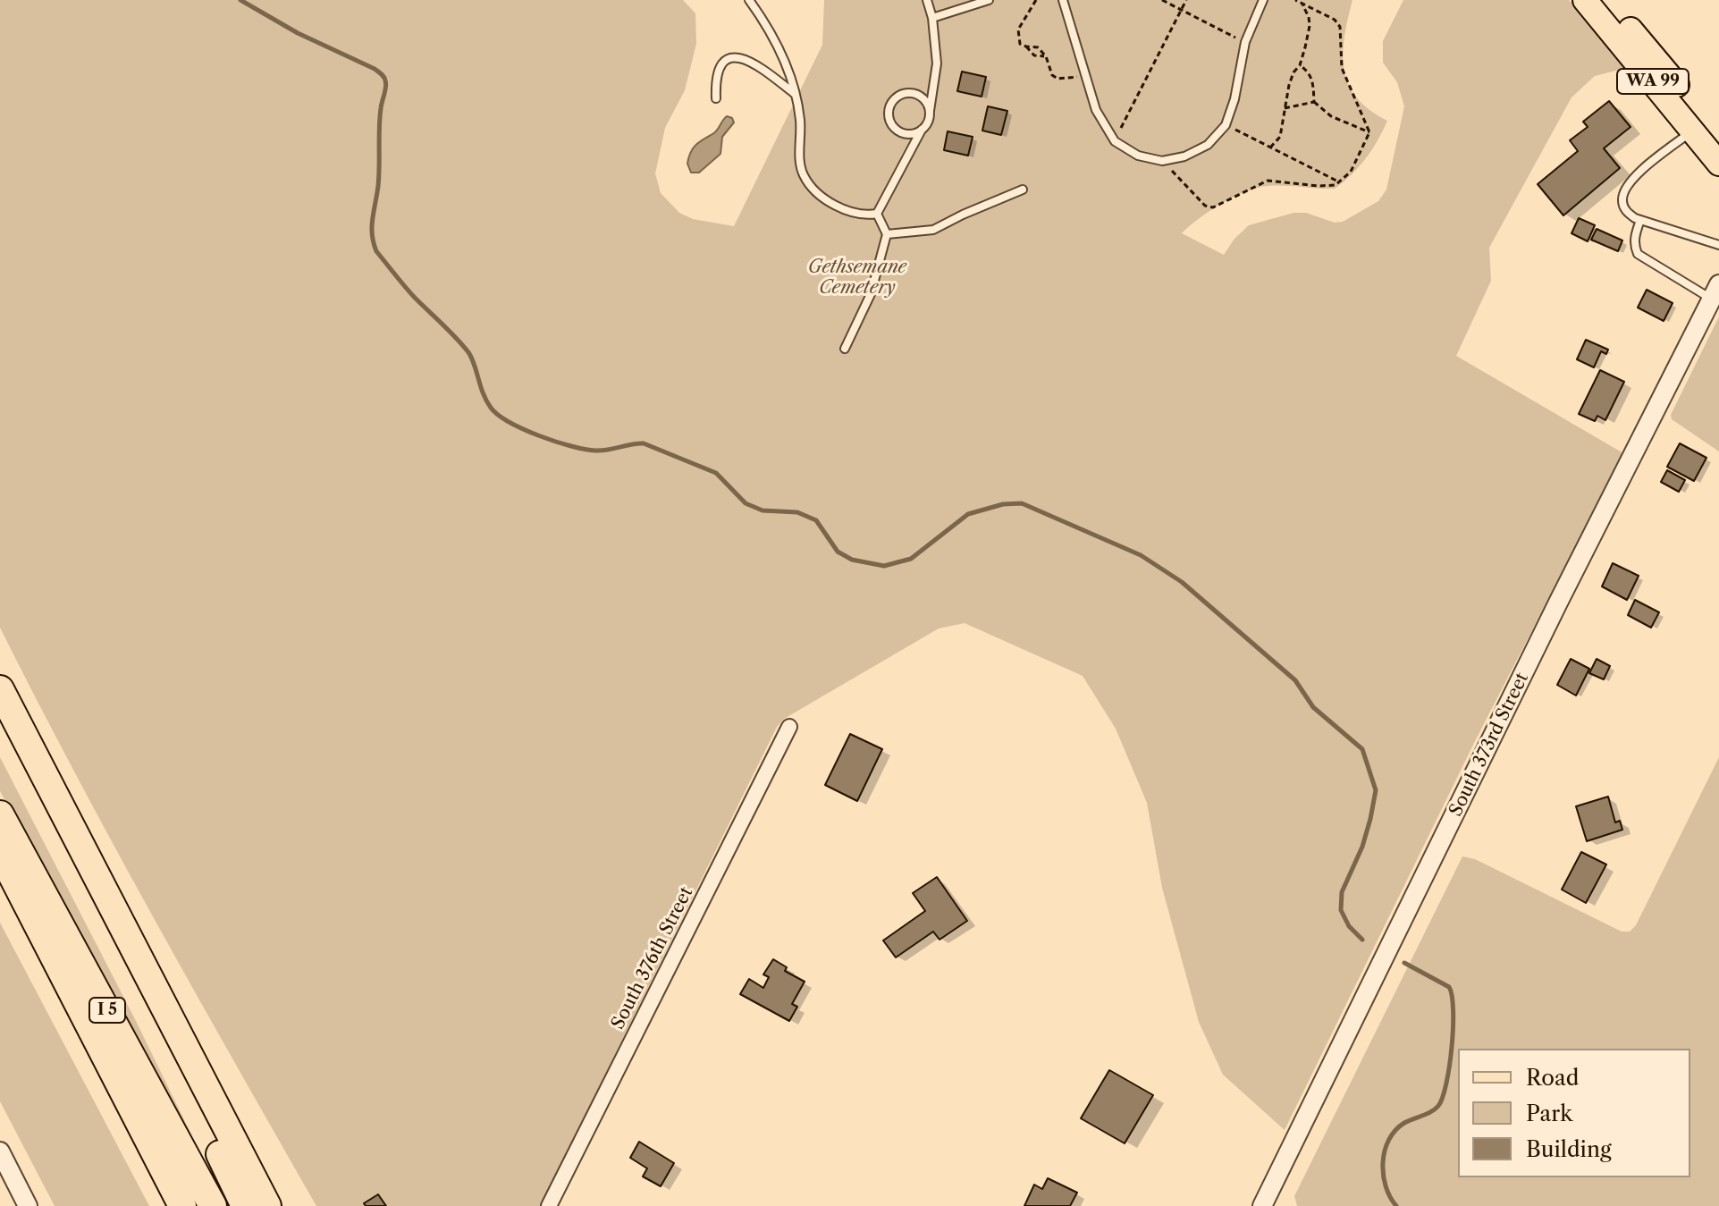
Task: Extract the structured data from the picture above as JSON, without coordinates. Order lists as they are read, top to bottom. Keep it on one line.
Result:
{"streets":{"highway":["I 5"],"main road":["WA 99"],"street":["South 373rd Street","South 376th Street"]},"parks":["Gethsemane Cemetery"],"legend":["Road","Park","Building"]}
